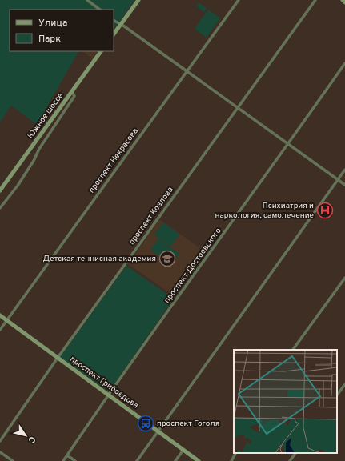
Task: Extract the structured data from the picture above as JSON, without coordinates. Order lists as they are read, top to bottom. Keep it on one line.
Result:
{"streets":{"street":["Южное шоссе","проспект Некрасова","проспект Козлова","проспект Достоевского","проспект Грибоедова"]},"crossings":[["проспект Некрасова","проспект Грибоедова"],["проспект Козлова","проспект Грибоедова"],["проспект Достоевского","проспект Грибоедова"]],"places":{"hospital":["Психиатрия и наркология, самолечение"],"school or university":["Детская теннисная академия"],"bus stop":["проспект Гоголя"]},"legend":["Улица","Парк"],"north":"bottom right"}
